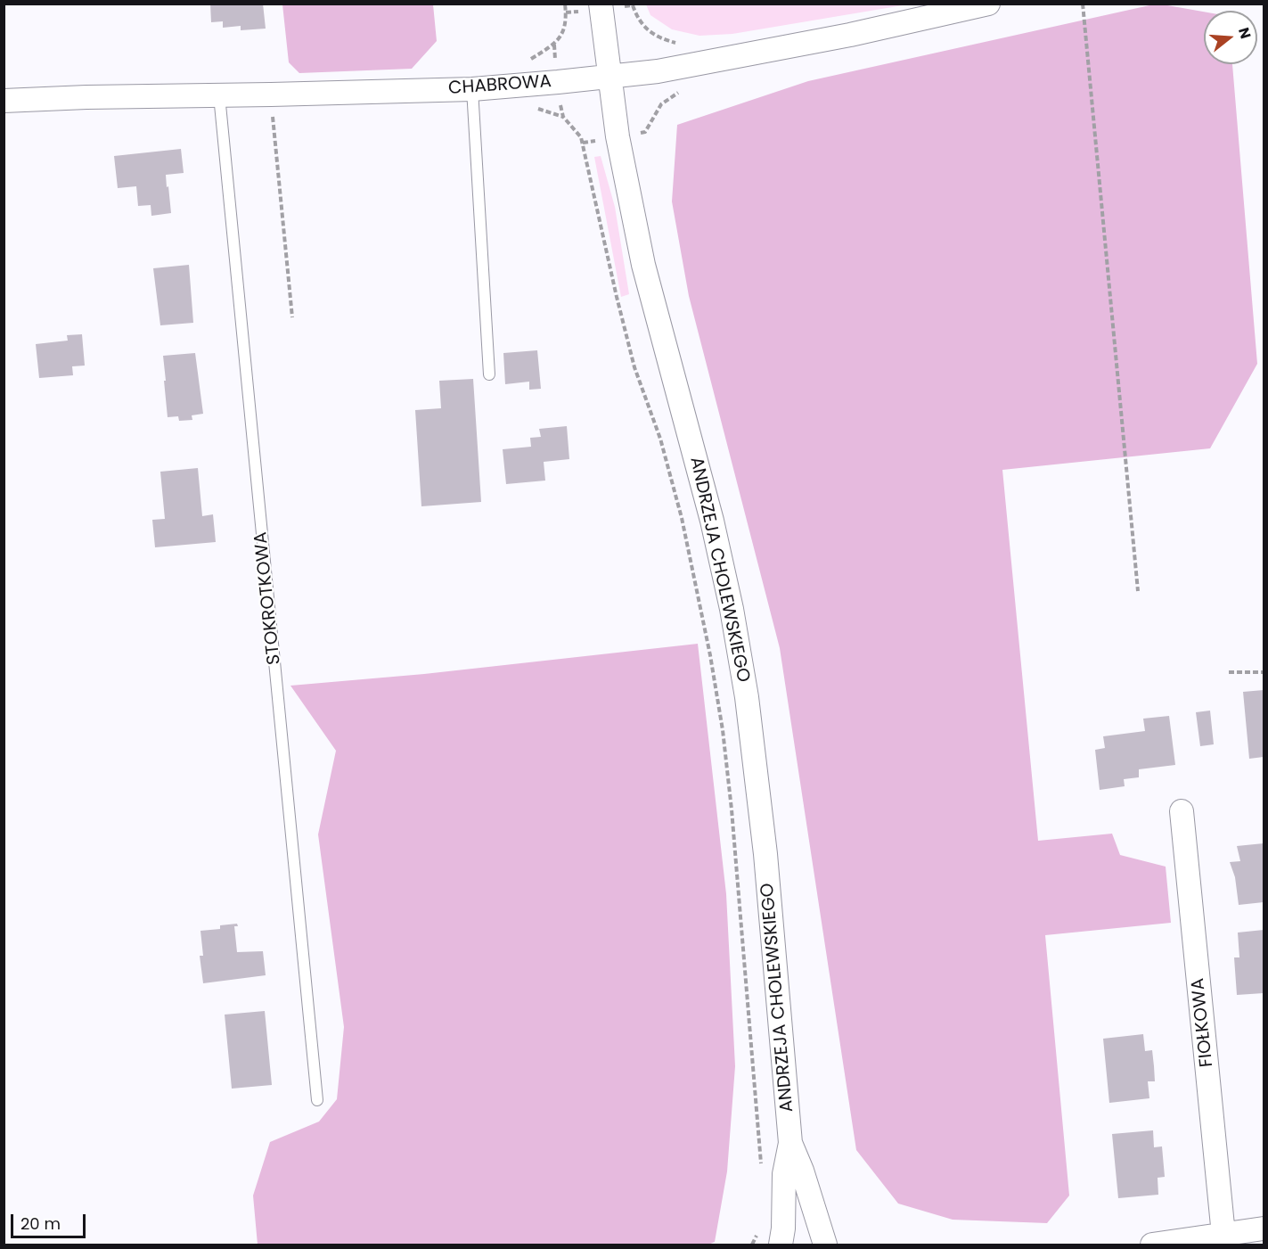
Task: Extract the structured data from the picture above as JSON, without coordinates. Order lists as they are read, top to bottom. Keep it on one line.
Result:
{"streets":{"street":["CHABROWA","ANDRZEJA CHOLEWSKIEGO","FIOŁKOWA"],"lane":["STOKROTKOWA"]},"crossings":[["CHABROWA","ANDRZEJA CHOLEWSKIEGO"],["CHABROWA","STOKROTKOWA"]],"scale_bar":"20 m","north":"right"}
